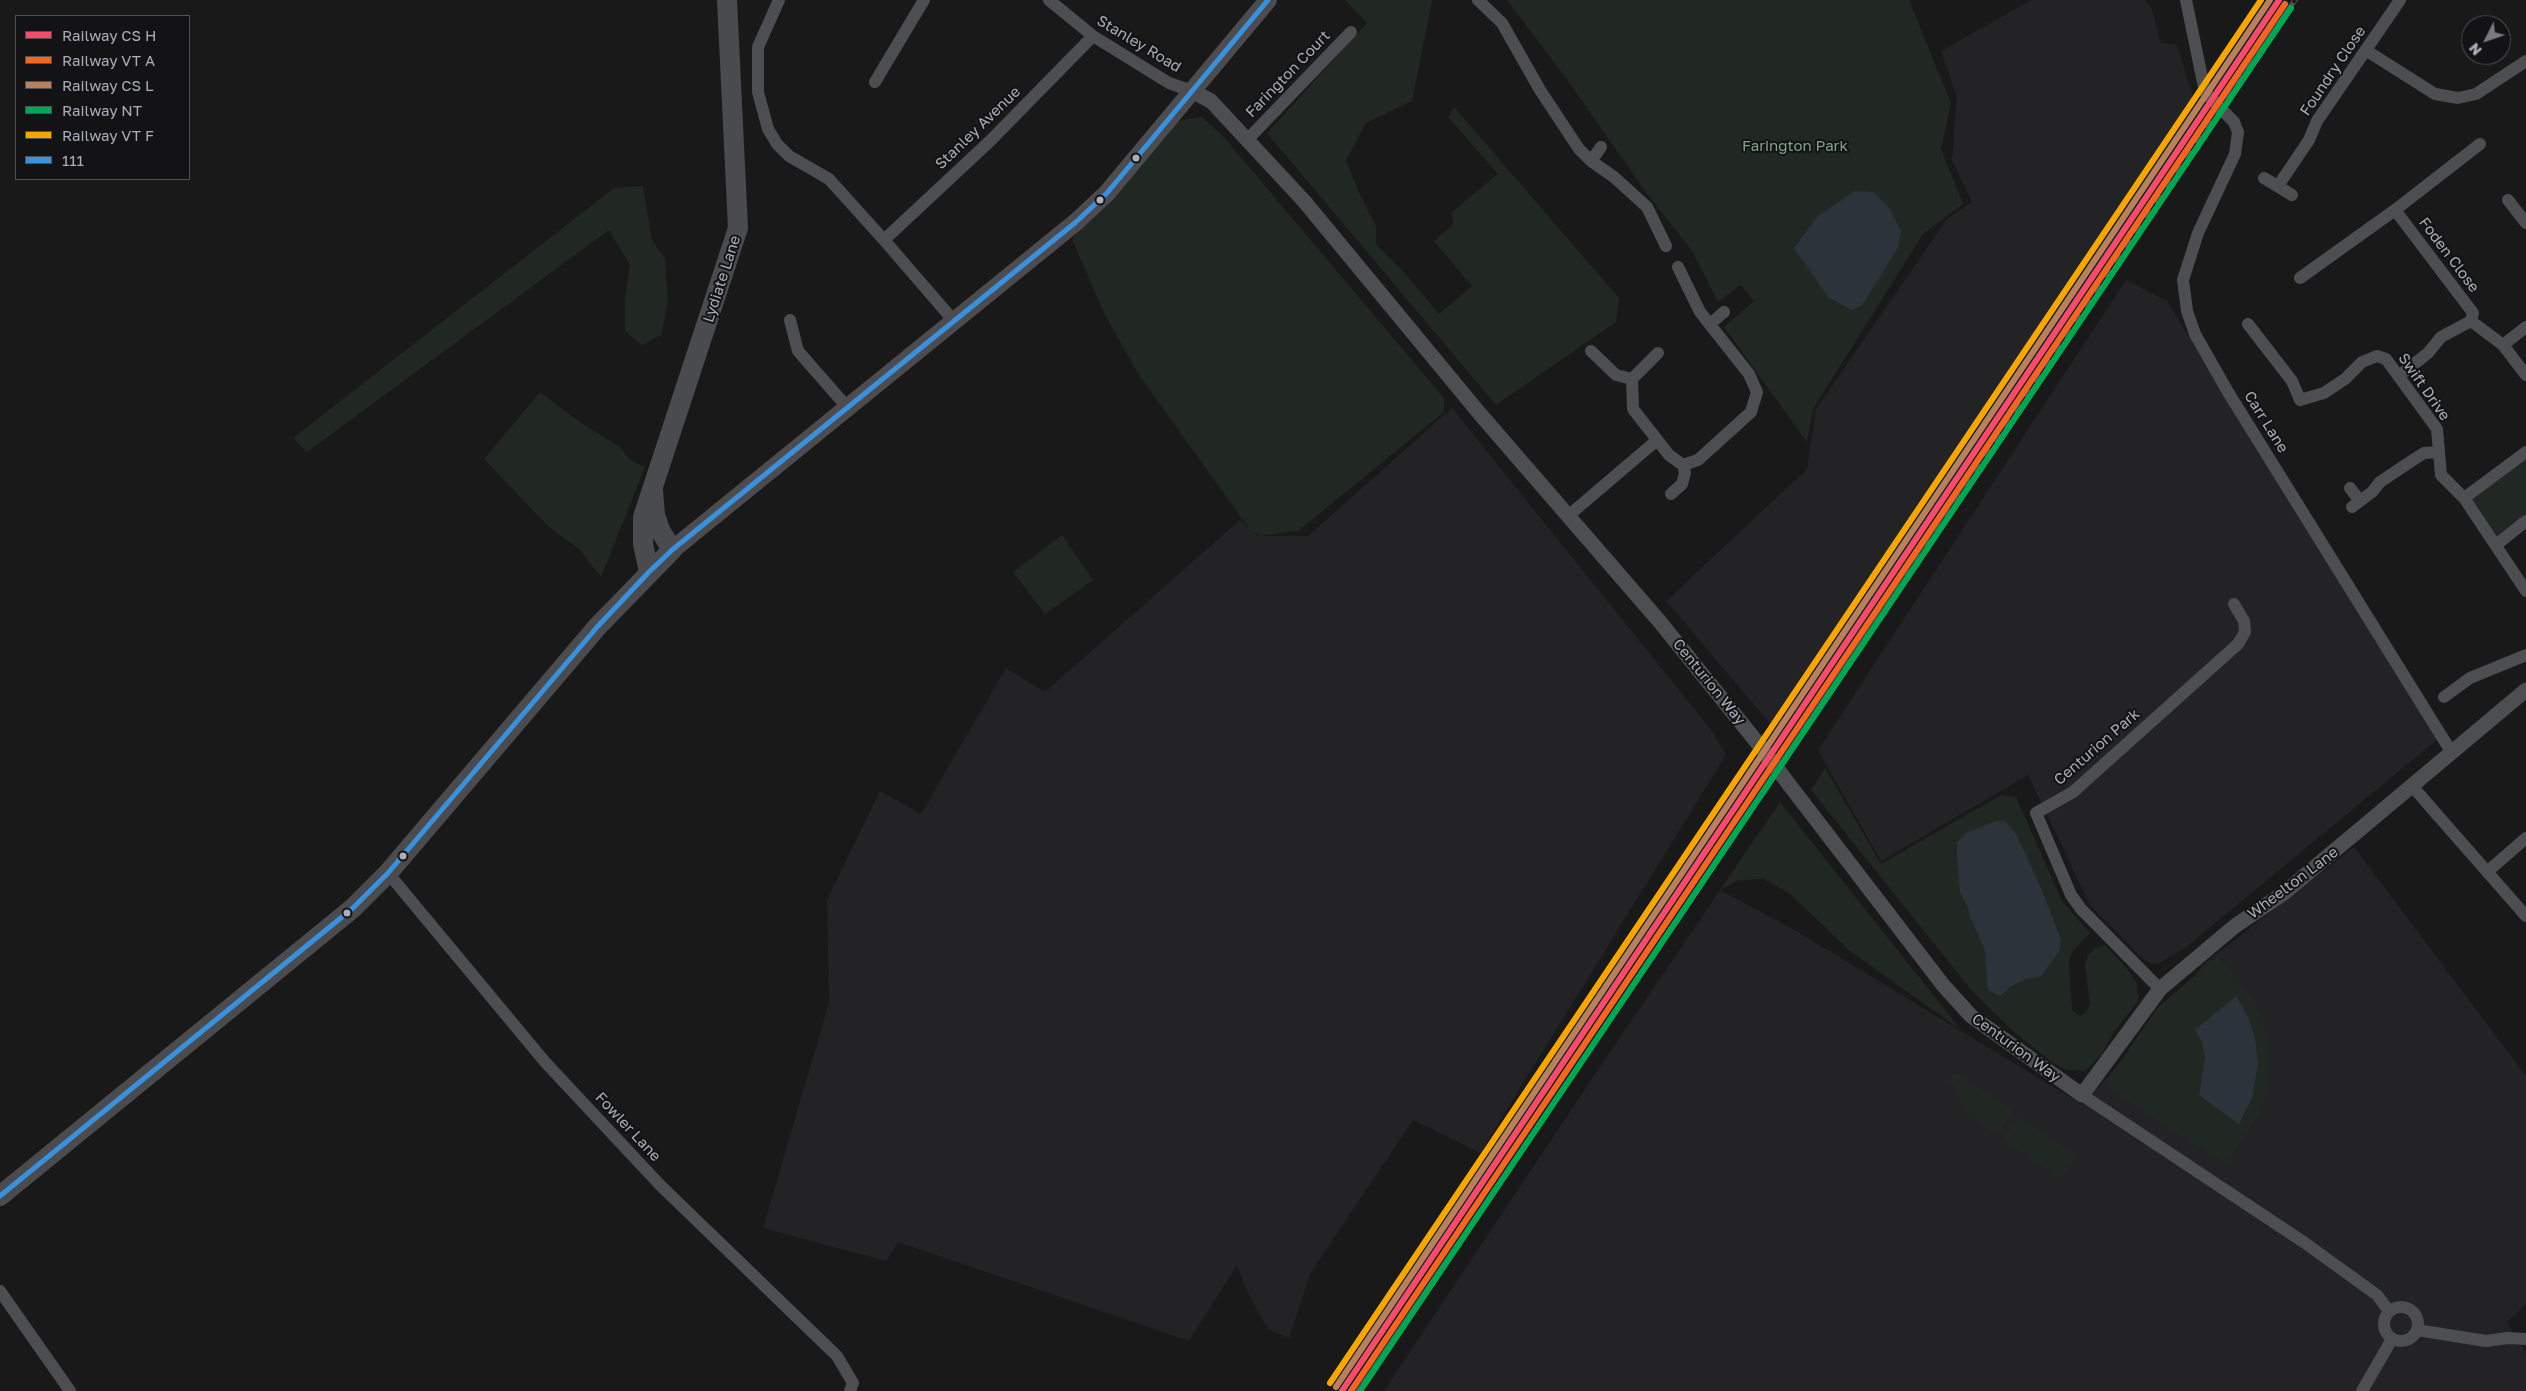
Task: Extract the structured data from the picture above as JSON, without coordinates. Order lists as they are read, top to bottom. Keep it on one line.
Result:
{"streets":{"main road":["Lydiate Lane"],"street":["Stanley Road","Foundry Close","Farington Court","Stanley Avenue","Foden Close","Swift Drive","Carr Lane","Centurion Way","Centurion Park","Wheelton Lane","Fowler Lane"]},"crossings":[["Stanley Road","Stanley Avenue"],["Stanley Road","Centurion Way"],["Farington Court","Centurion Way"],["Carr Lane","Wheelton Lane"],["Centurion Way","Wheelton Lane"],["Centurion Park","Wheelton Lane"]],"parks":["Farington Park"],"lines":["transit line 111","rail line NT"],"legend":["Railway CS H","Railway VT A","Railway CS L","Railway NT","Railway VT F","111"],"north":"bottom left"}
